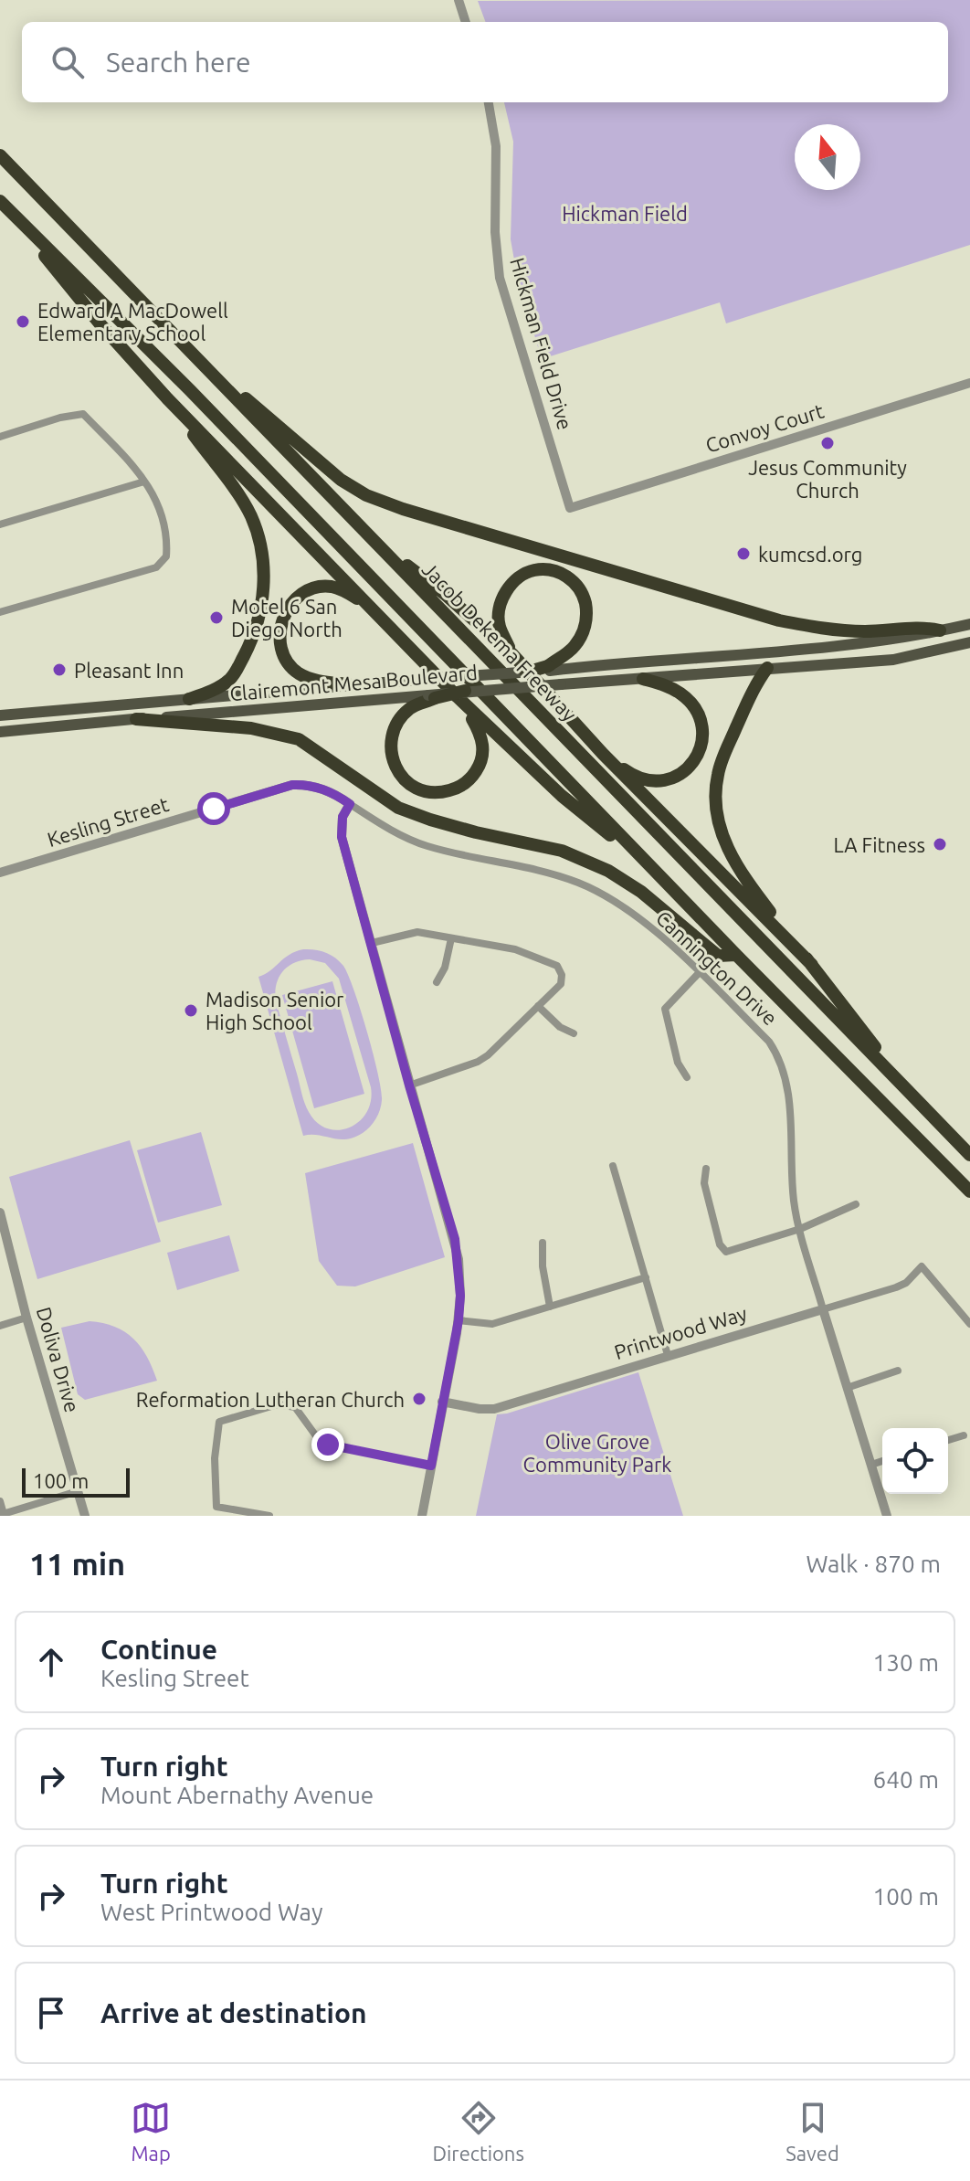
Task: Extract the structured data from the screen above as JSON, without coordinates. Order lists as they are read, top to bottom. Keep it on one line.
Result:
{"streets":{"highway":["Jacob Dekema Freeway"],"main road":["Clairemont Mesa Boulevard"],"street":["Hickman Field Drive","Convoy Court","Kesling Street","Cannington Drive","Printwood Way","Doliva Drive"]},"crossings":[["Hickman Field Drive","Convoy Court"],["Kesling Street","Cannington Drive"],["Cannington Drive","Printwood Way"]],"parks":["Hickman Field","Olive Grove Community Park"],"places":["Edward A MacDowell Elementary School","Jesus Community Church","kumcsd.org","Motel 6 San Diego North","Pleasant Inn","LA Fitness","Madison Senior High School","Reformation Lutheran Church"],"scale_bar":"100 m","north":"top","page":{"search":"Search here","scale":"100 m","heading":["11 min","Walk · 870 m"],"list":[["Continue","Kesling Street","130 m"],["Turn right","Mount Abernathy Avenue","640 m"],["Turn right","West Printwood Way","100 m"],"Arrive at destination"],"nav":["Map","Directions","Saved"]}}
